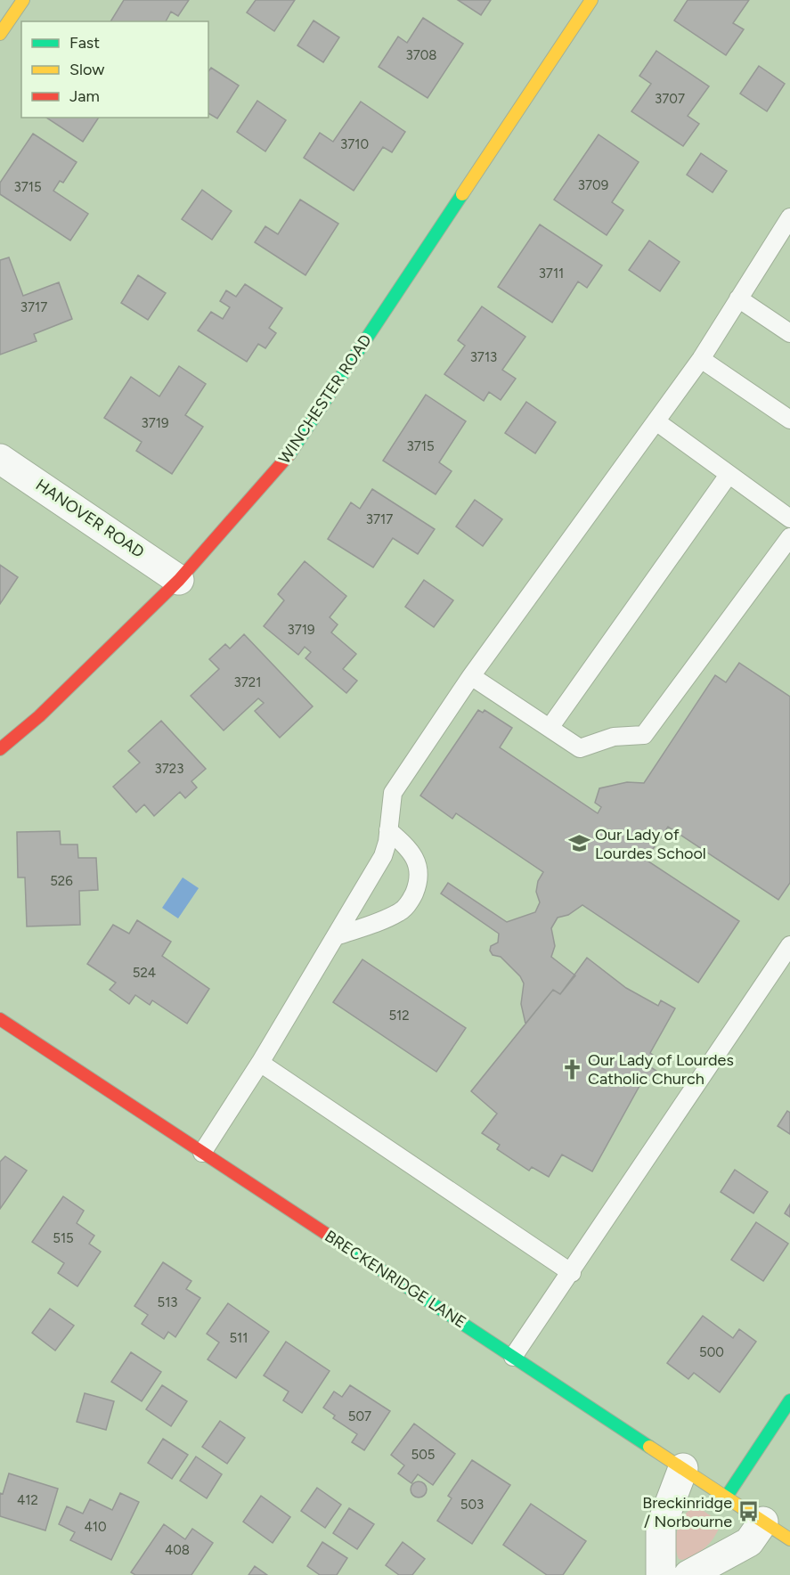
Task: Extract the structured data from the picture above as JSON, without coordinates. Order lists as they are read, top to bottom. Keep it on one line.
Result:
{"streets":{"street":["WINCHESTER ROAD","HANOVER ROAD","BRECKENRIDGE LANE"]},"crossings":[["WINCHESTER ROAD","HANOVER ROAD"]],"places":{"school or university":["Our Lady of Lourdes School"],"church":["Our Lady of Lourdes Catholic Church"],"bus stop":["Breckinridge / Norbourne"]},"house_numbers":["3708","3707","3710","3709","3715","3711","3717","3713","3719","3715","3717","3719","3721","3723","526","524","512","515","513","511","500","507","505","412","503","410","408"],"legend":["Fast","Slow","Jam"]}
